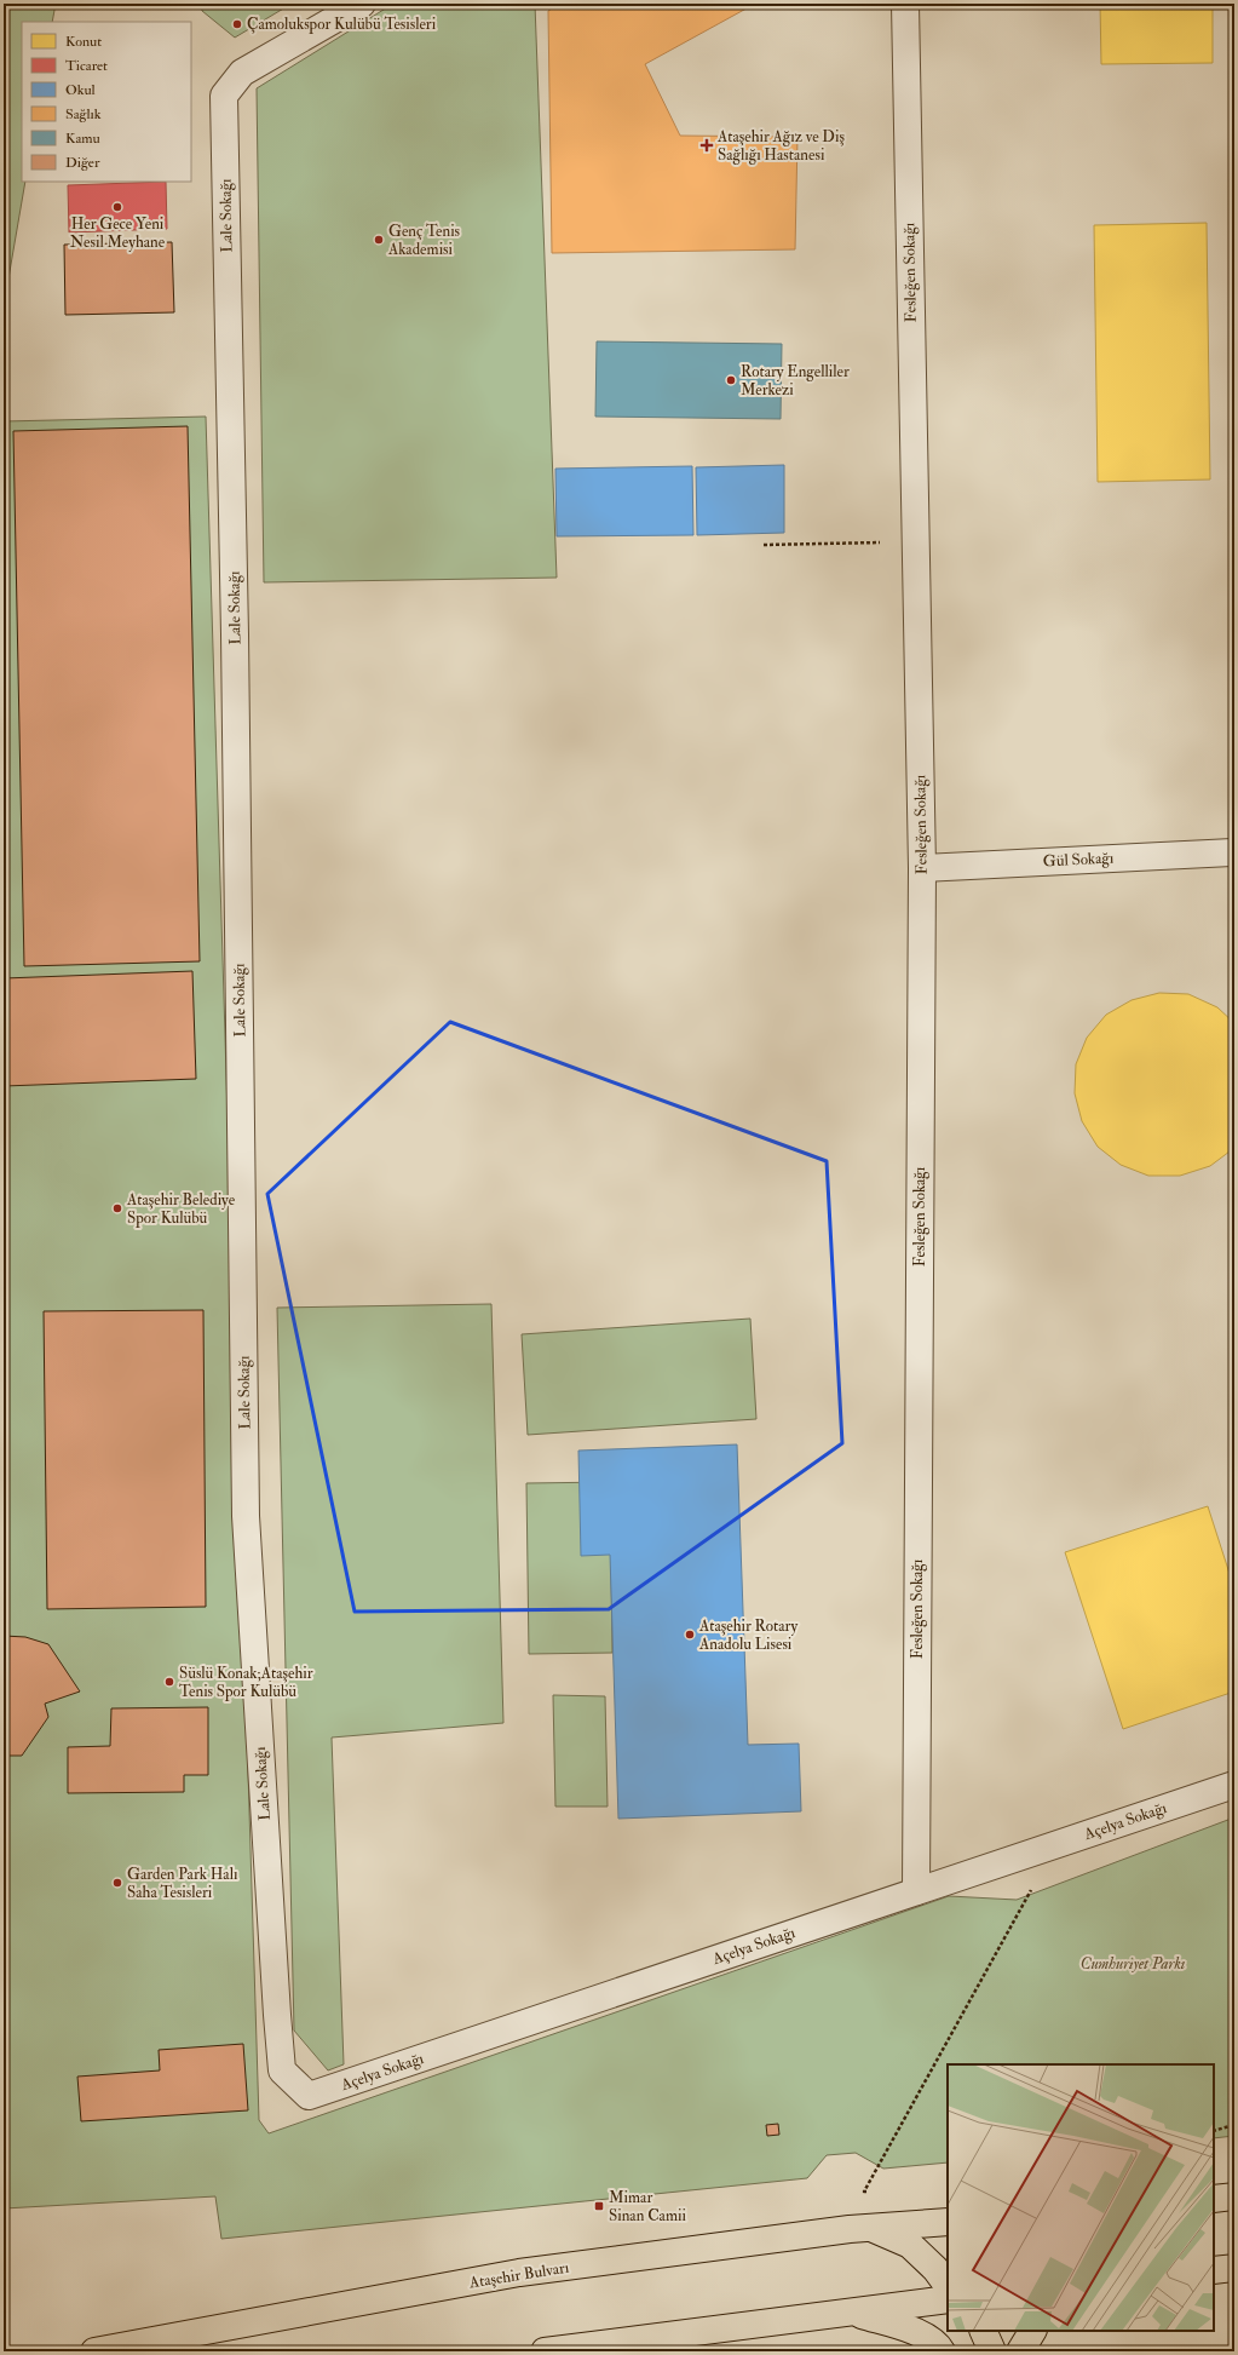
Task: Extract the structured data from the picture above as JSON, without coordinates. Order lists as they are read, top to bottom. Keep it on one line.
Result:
{"streets":{"main road":["Ataşehir Bulvarı"],"street":["Lale Sokağı","Fesleğen Sokağı","Gül Sokağı","Açelya Sokağı"]},"crossings":[["Lale Sokağı","Açelya Sokağı"],["Fesleğen Sokağı","Gül Sokağı"],["Fesleğen Sokağı","Açelya Sokağı"]],"parks":["Cumhuriyet Parkı"],"places":{"other":["Çamolukspor Kulübü Tesisleri","Her Gece Yeni Nesil Meyhane","Genç Tenis Akademisi","Rotary Engelliler Merkezi","Ataşehir Belediye Spor Kulübü","Ataşehir Rotary Anadolu Lisesi","Süslü Konak;Ataşehir Tenis Spor Kulübü","Garden Park Halı Saha Tesisleri"],"health":["Ataşehir Ağız ve Diş Sağlığı Hastanesi"],"transit":["Mimar Sinan Camii"]},"legend":["Konut","Ticaret","Okul","Sağlık","Kamu","Diğer"]}
